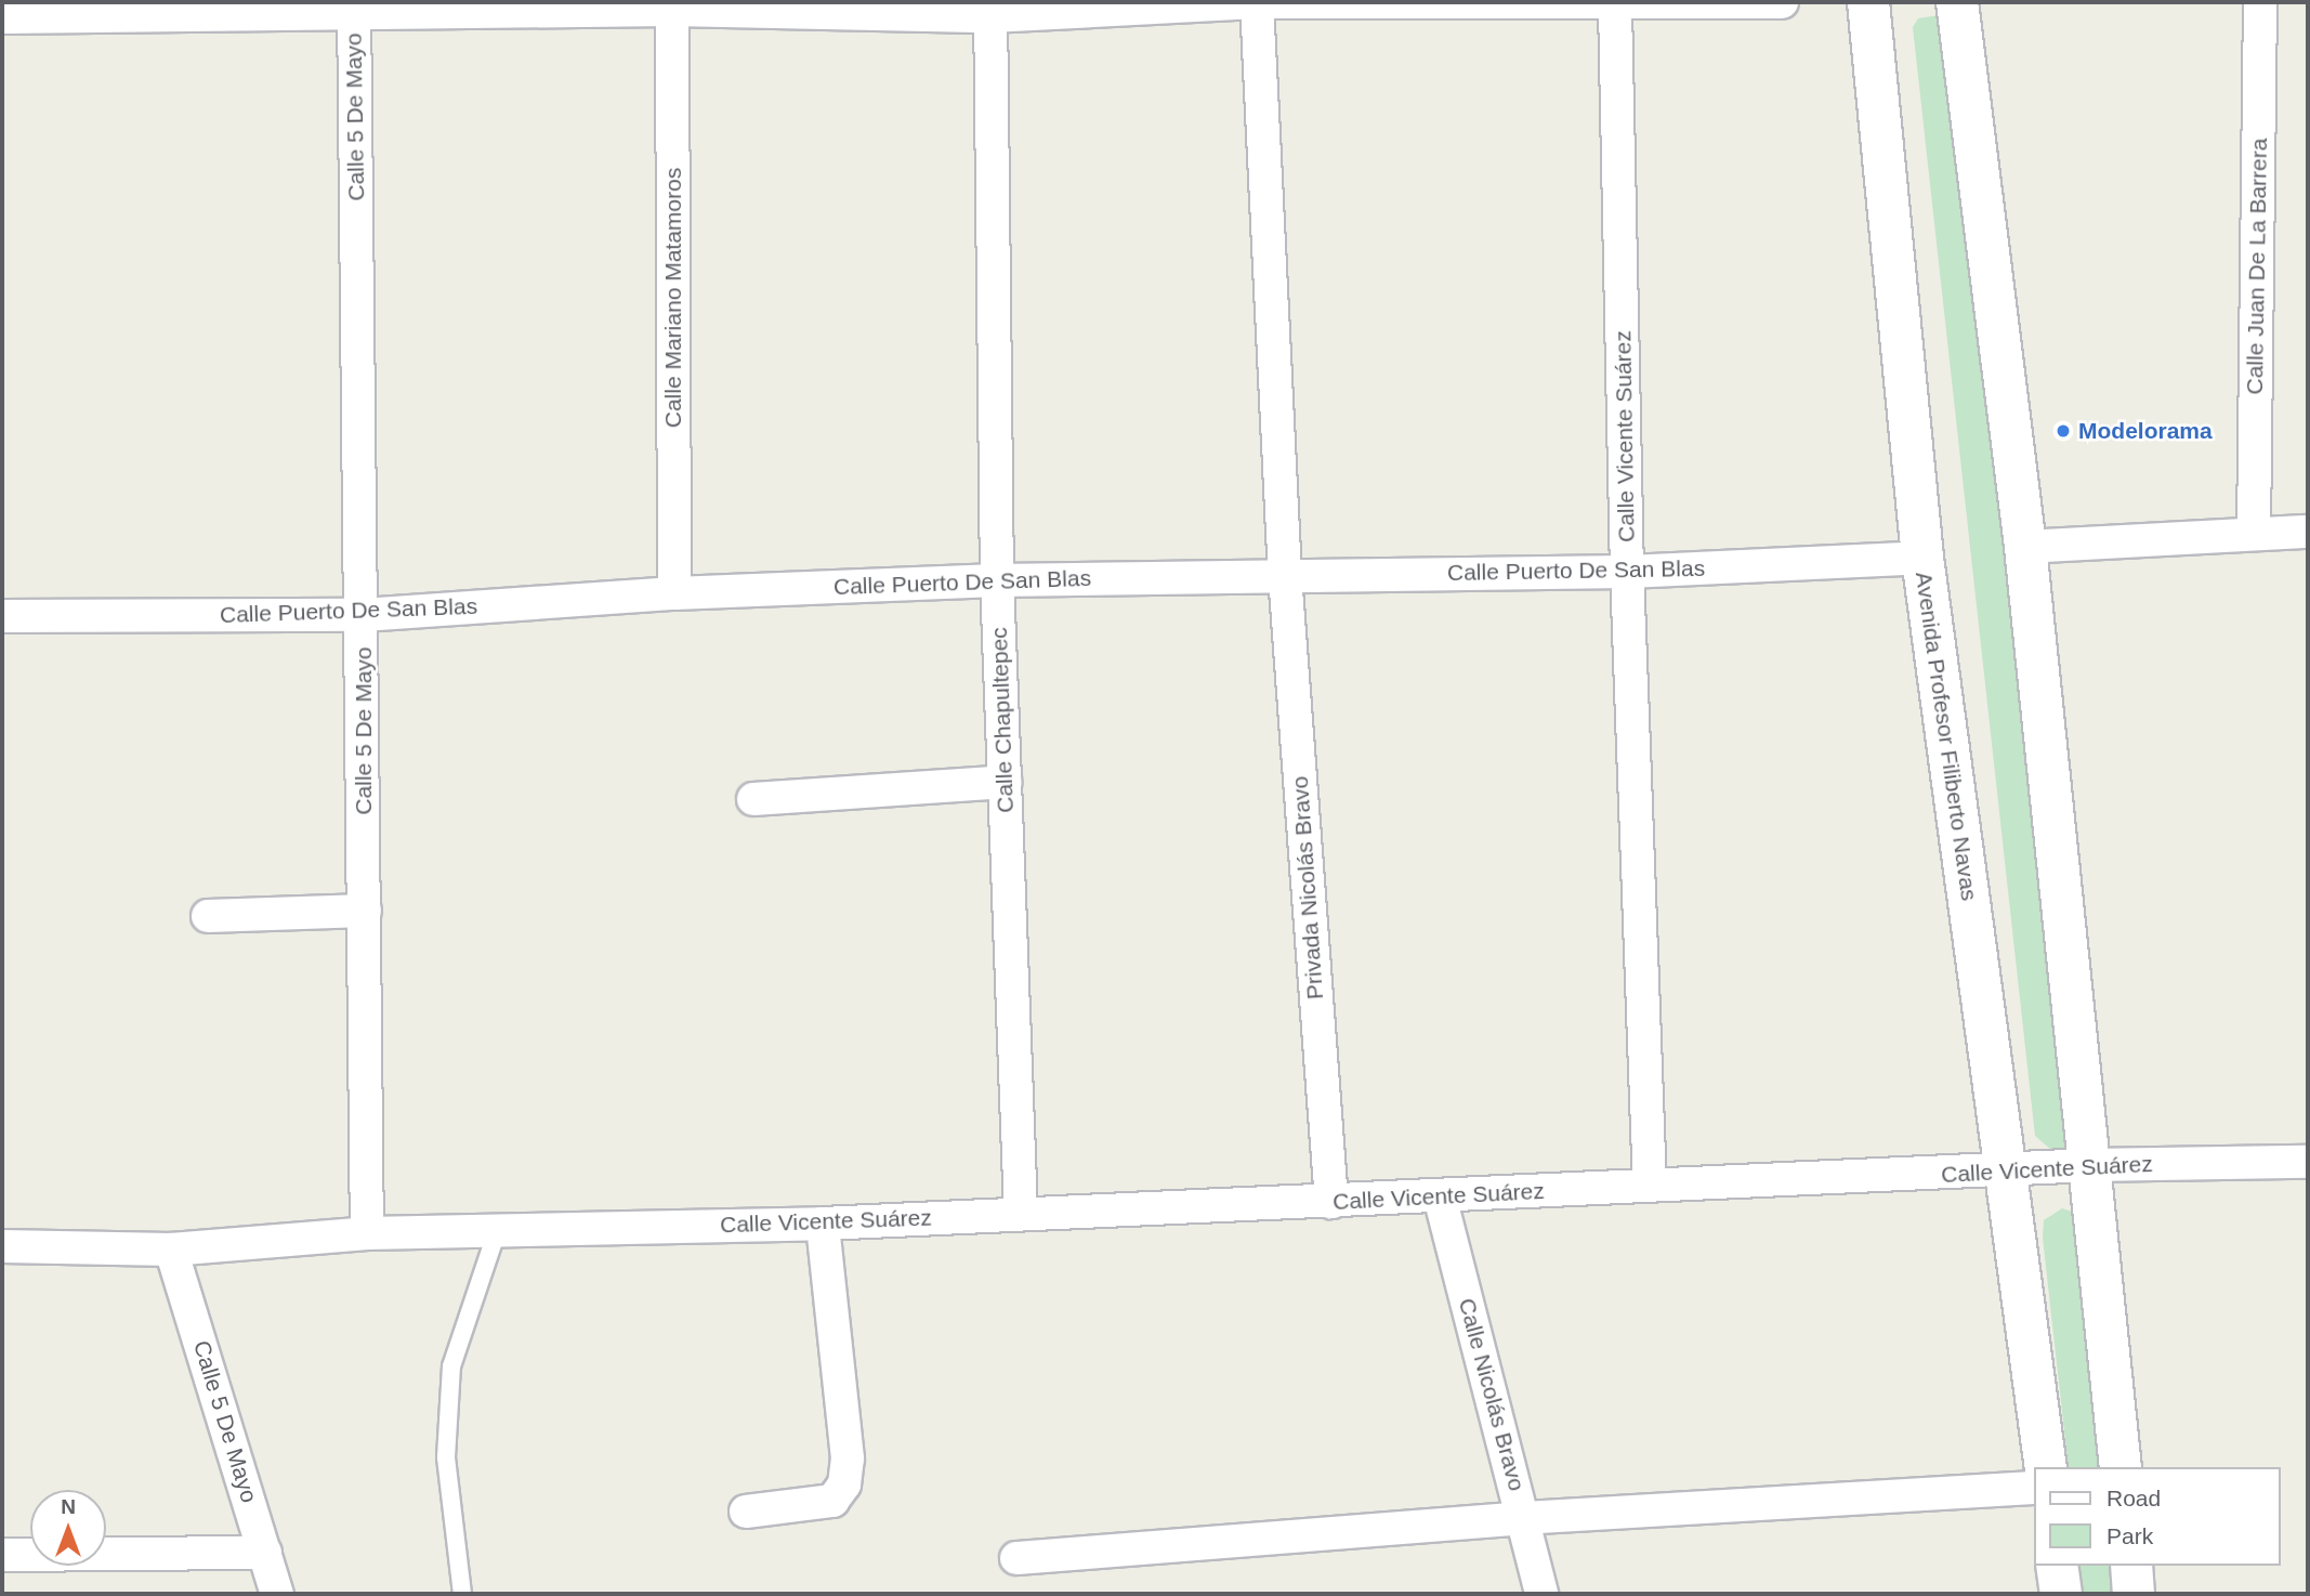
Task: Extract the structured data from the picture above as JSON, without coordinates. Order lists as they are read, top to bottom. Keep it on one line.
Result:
{"streets":{"main road":["Avenida Profesor Filiberto Navas"],"street":["Calle 5 De Mayo","Calle Juan De La Barrera","Calle Mariano Matamoros","Calle Vicente Suárez","Calle Puerto De San Blas","Calle Chapultepec","Privada Nicolás Bravo","Calle Nicolás Bravo"]},"crossings":[["Calle 5 De Mayo","Calle Vicente Suárez"],["Calle 5 De Mayo","Calle Puerto De San Blas"],["Calle Mariano Matamoros","Calle Puerto De San Blas"],["Calle Vicente Suárez","Calle Puerto De San Blas"],["Calle Vicente Suárez","Calle Chapultepec"],["Calle Vicente Suárez","Avenida Profesor Filiberto Navas"],["Calle Vicente Suárez","Privada Nicolás Bravo"],["Calle Vicente Suárez","Calle Nicolás Bravo"],["Calle Puerto De San Blas","Calle Chapultepec"],["Calle Puerto De San Blas","Avenida Profesor Filiberto Navas"],["Calle Puerto De San Blas","Privada Nicolás Bravo"]],"places":["Modelorama"],"legend":["Road","Park"],"north":"top"}
